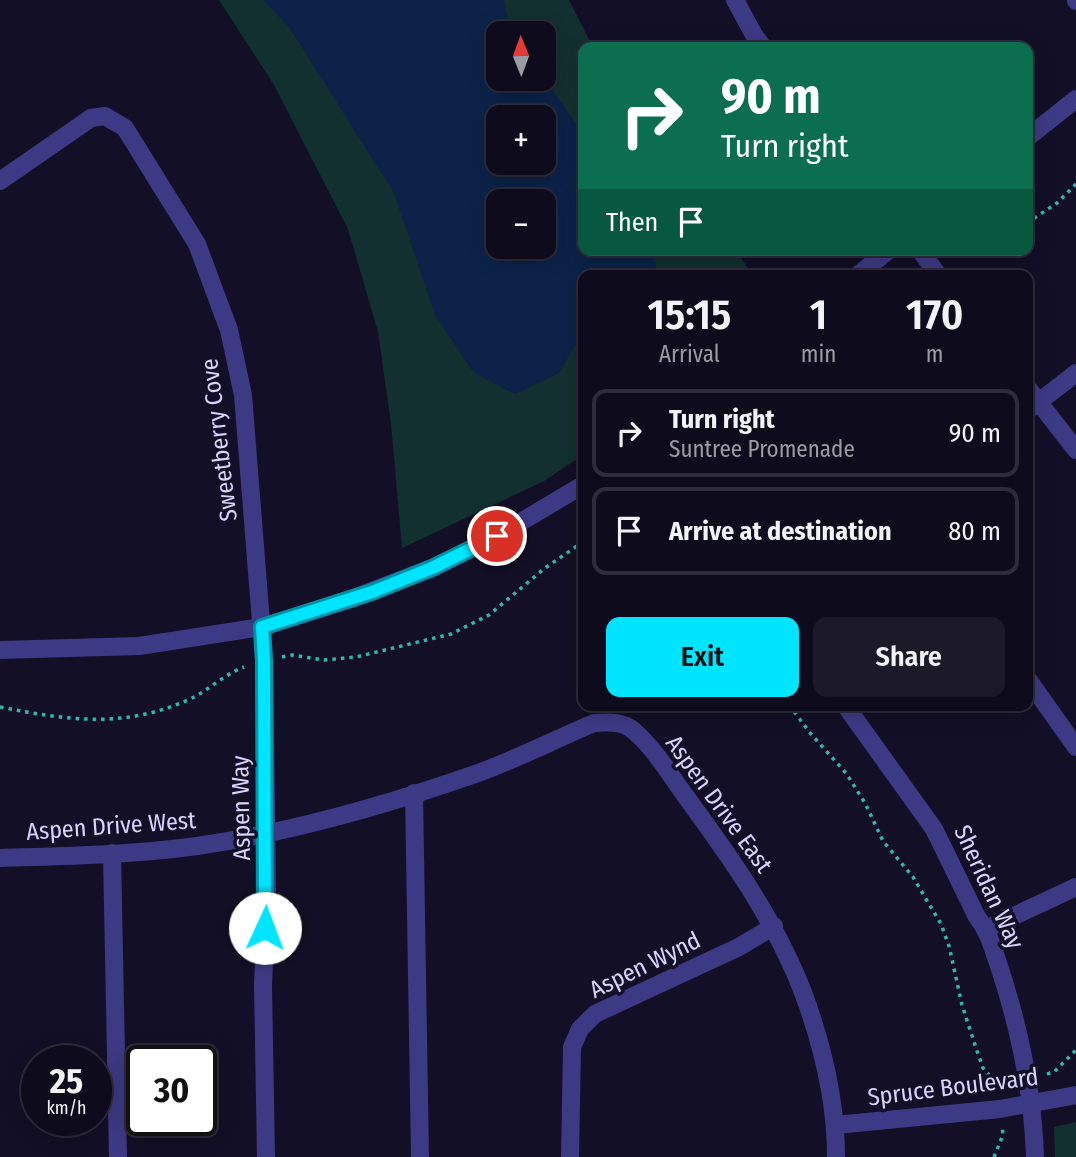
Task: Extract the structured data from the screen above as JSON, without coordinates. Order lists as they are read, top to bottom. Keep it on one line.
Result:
{"streets":{"street":["Sweetberry Cove","Aspen Drive East","Aspen Way","Aspen Drive West","Sheridan Way","Aspen Wynd","Spruce Boulevard"]},"crossings":[["Sweetberry Cove","Aspen Way"],["Aspen Drive East","Aspen Way"],["Aspen Drive East","Aspen Drive West"],["Aspen Drive East","Aspen Wynd"],["Aspen Drive East","Spruce Boulevard"],["Aspen Way","Aspen Drive West"],["Sheridan Way","Spruce Boulevard"]],"north":"top","page":{"map_buttons":["+","−"],"turn":["90 m","Turn right"],"then":"Then","eta":["15:15","Arrival","1","min","170","m"],"list":[{"name":"Turn right","note":"Suntree Promenade","value":"90 m"},{"name":"Arrive at destination","value":"80 m"}],"buttons":["Exit","Share"],"speed":"25 km/h","limit":"30"}}
